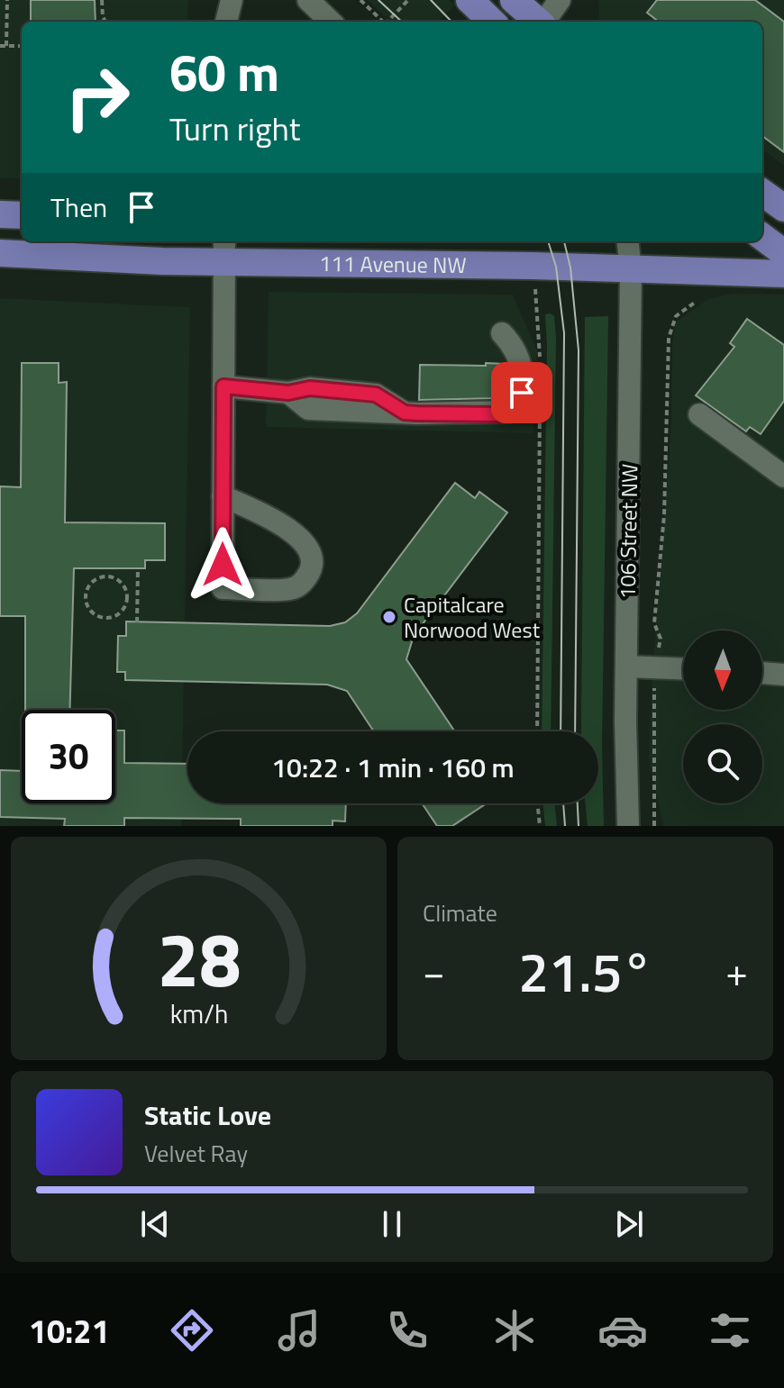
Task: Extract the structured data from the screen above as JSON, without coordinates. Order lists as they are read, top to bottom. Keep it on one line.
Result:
{"streets":{"main road":["111 Avenue NW"],"street":["106 Street NW"]},"crossings":[["111 Avenue NW","106 Street NW"]],"places":["Capitalcare Norwood West"],"north":"bottom","page":{"turn":["60 m","Turn right"],"then":"Then","limit":"30","trip":"10:22 · 1 min · 160 m","tile":"Climate","heat":["−","21.5°","+"],"song":["Static Love","Velvet Ray"],"tabs":"10:21","gauge":["28","km/h"]}}
